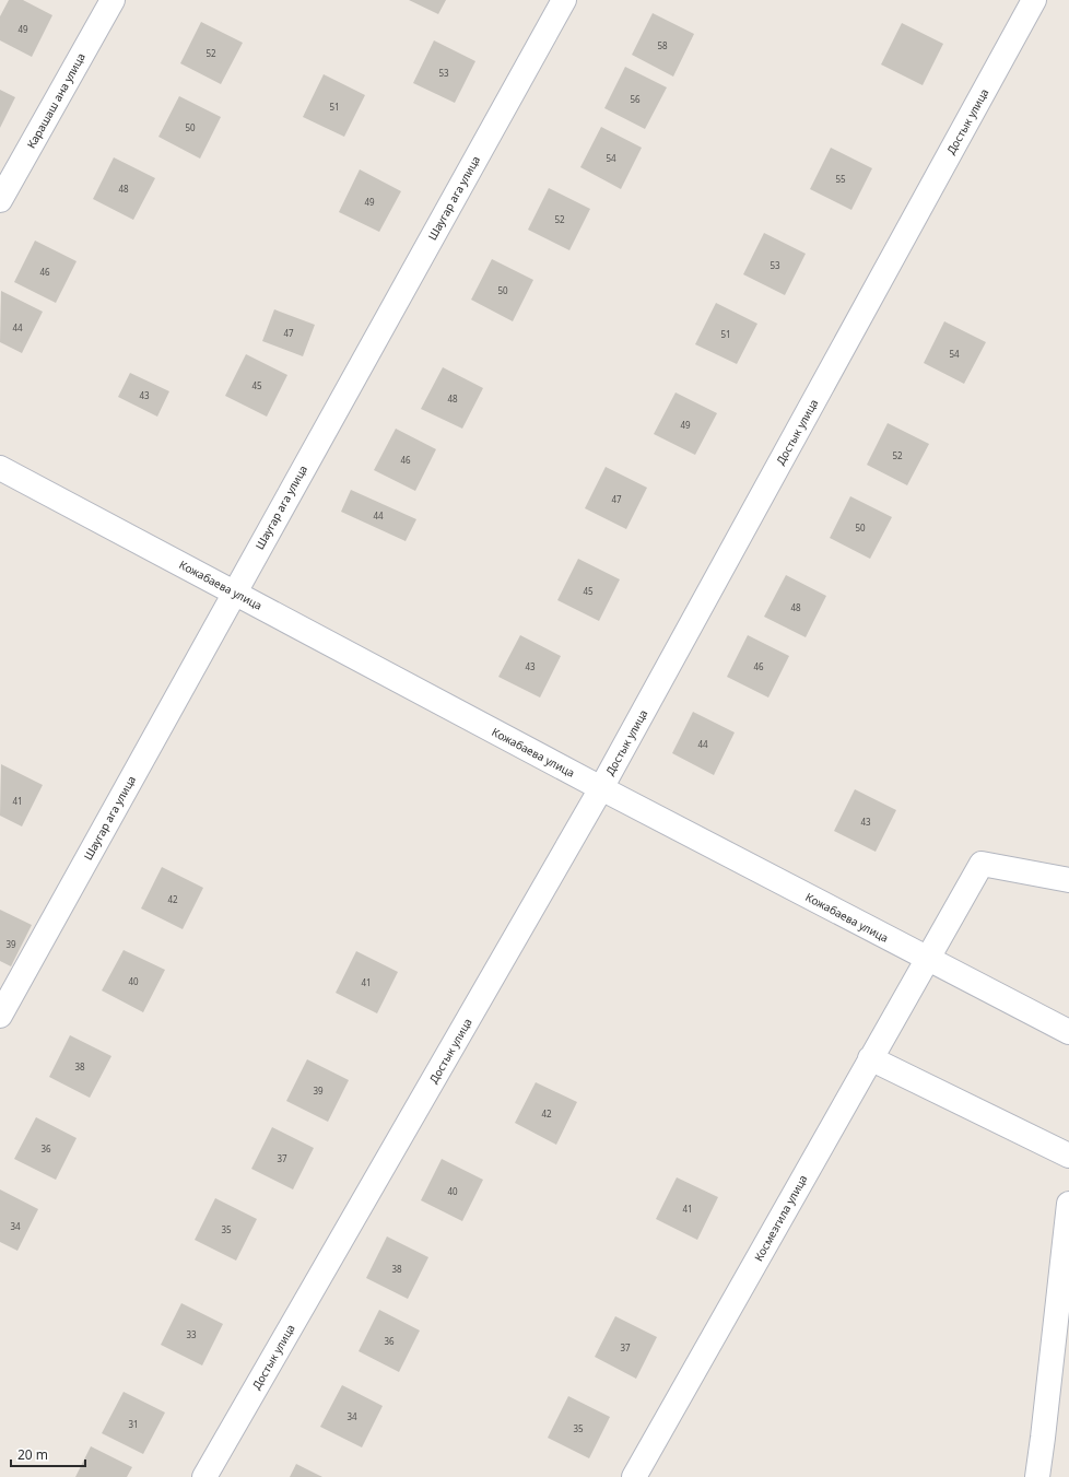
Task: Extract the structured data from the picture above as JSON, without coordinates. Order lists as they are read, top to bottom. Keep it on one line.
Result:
{"streets":{"street":["Карашаш ана улица","Достык улица","Шаугар ага улица","Кожабаева улица","Космезгила улица"]},"crossings":[["Достык улица","Кожабаева улица"],["Шаугар ага улица","Кожабаева улица"],["Кожабаева улица","Космезгила улица"]],"house_numbers":["49","58","52","53","56","51","50","54","55","48","49","52","53","46","50","44","47","51","54","45","43","48","49","52","46","47","44","50","45","48","43","46","44","41","43","42","39","40","41","38","39","42","36","37","40","41","34","35","38","33","36","37","34","31","35"],"scale_bar":"20 m"}
